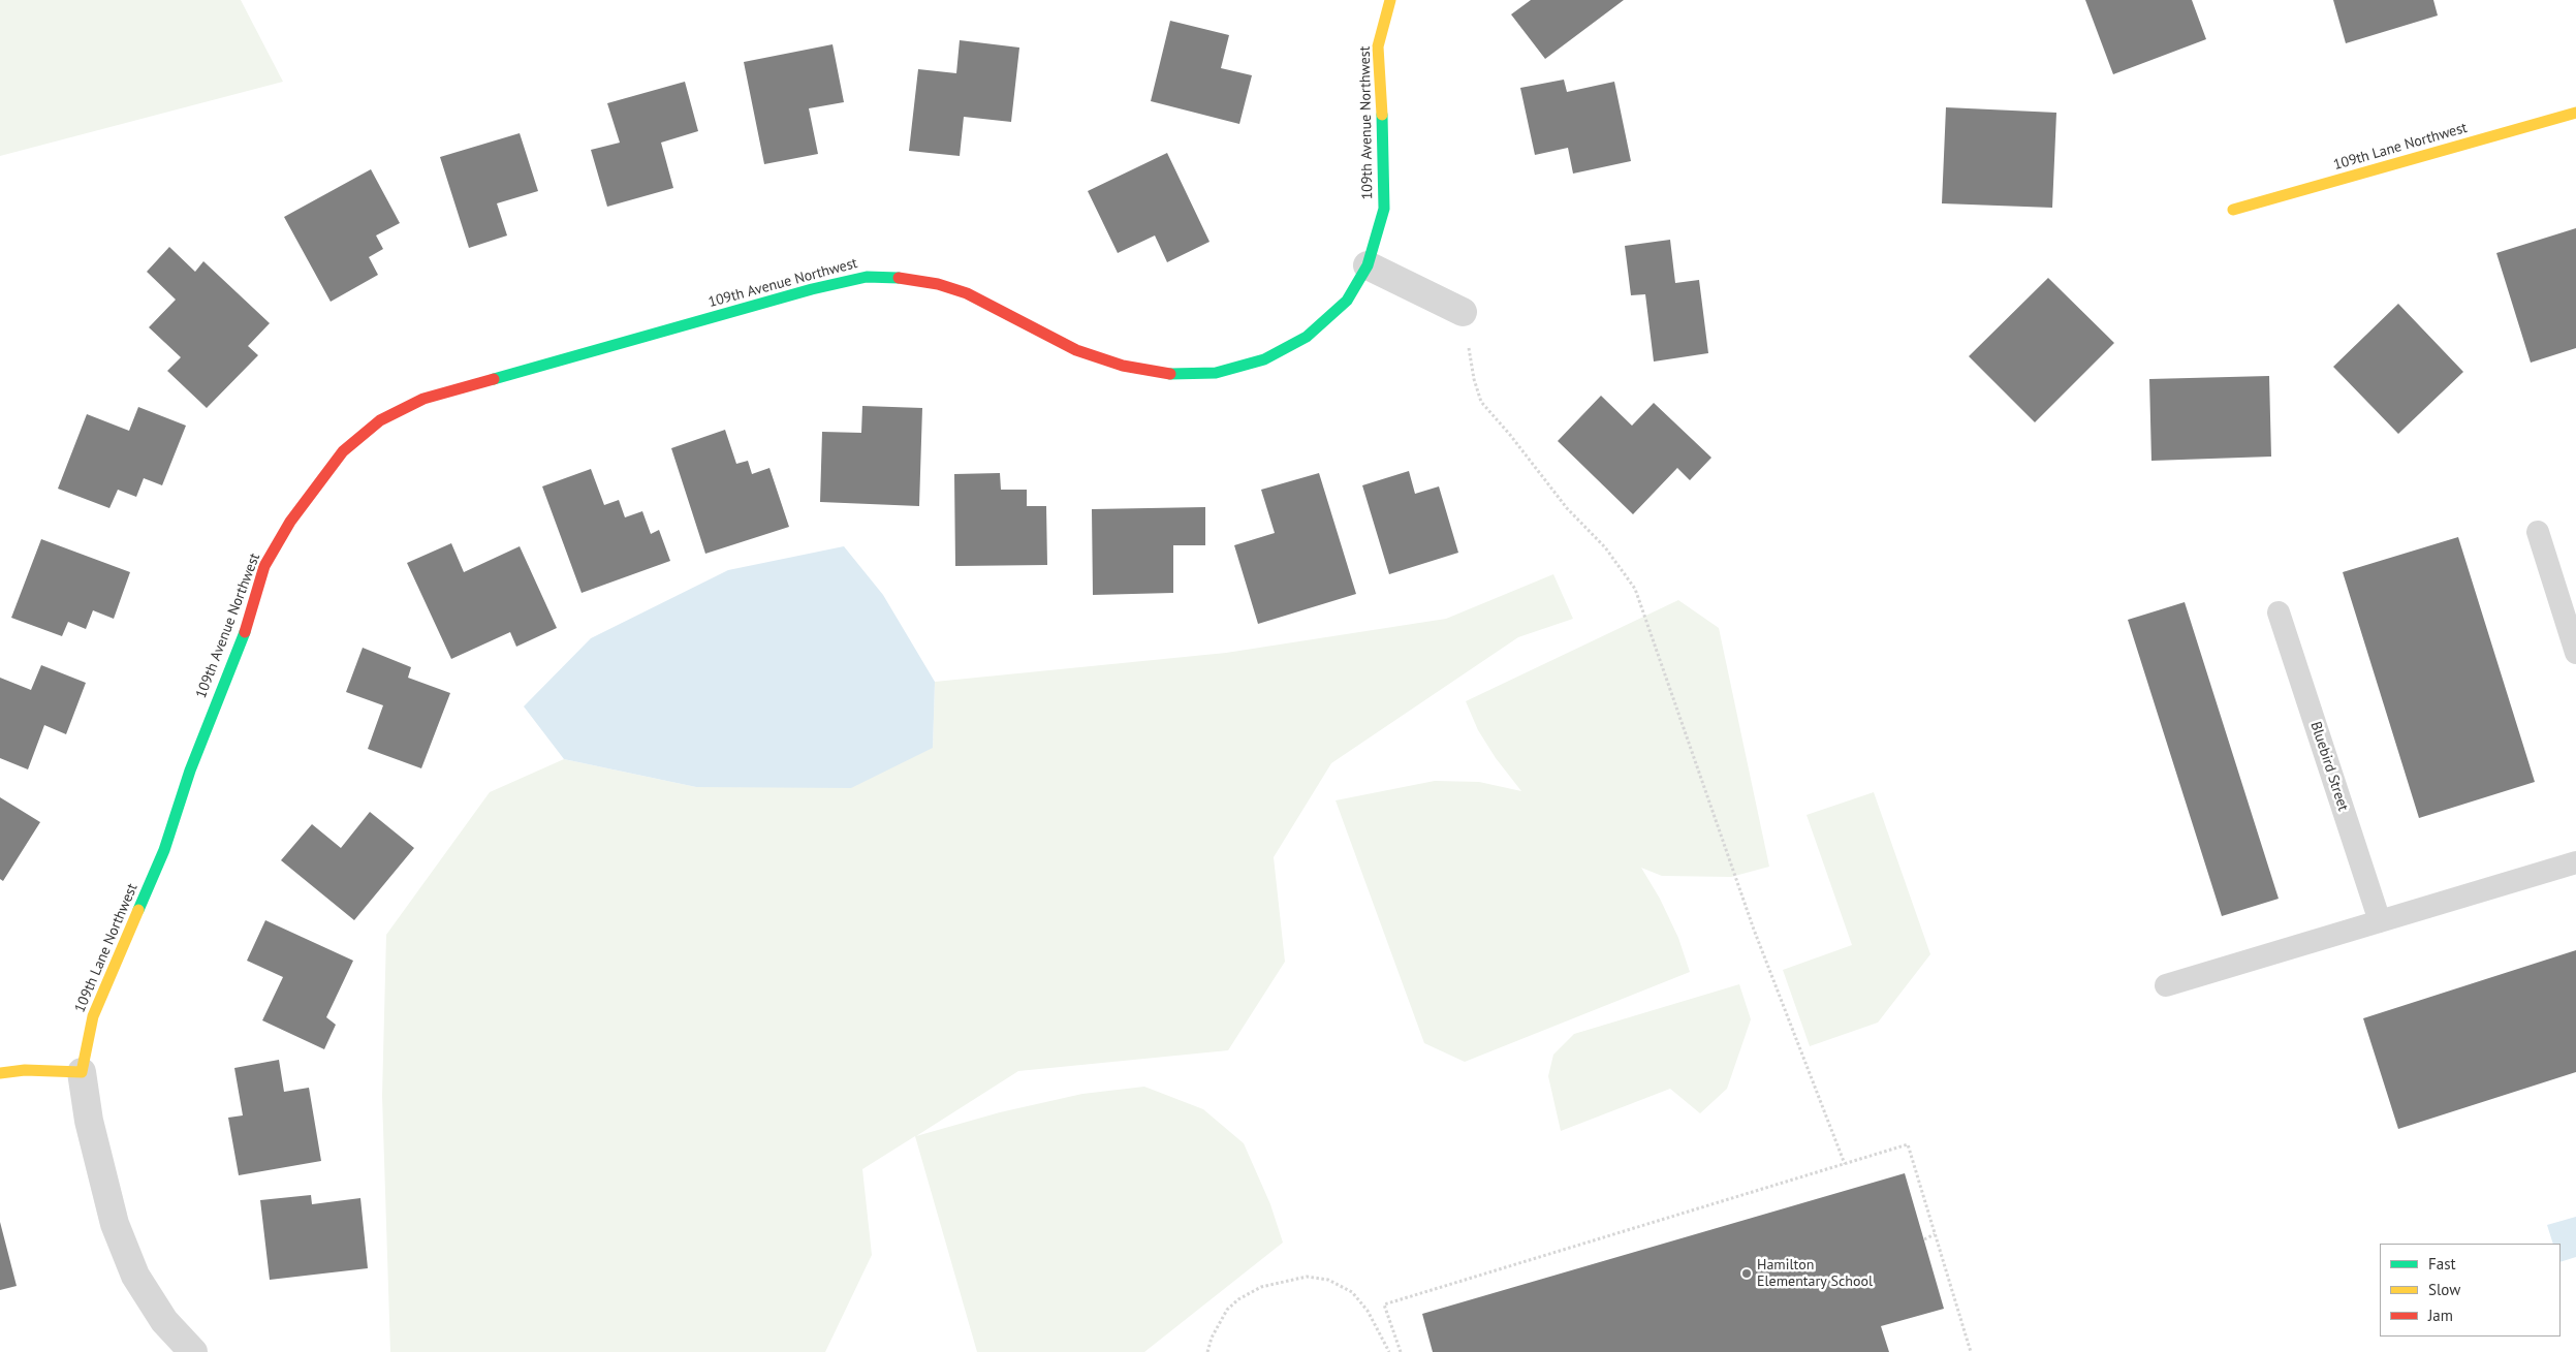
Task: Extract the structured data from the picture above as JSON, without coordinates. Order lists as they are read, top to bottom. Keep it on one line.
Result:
{"streets":{"street":["109th Avenue Northwest","109th Lane Northwest"],"lane":["Bluebird Street"]},"crossings":[["109th Avenue Northwest","109th Lane Northwest"]],"places":["Hamilton Elementary School"],"legend":["Fast","Slow","Jam"]}
